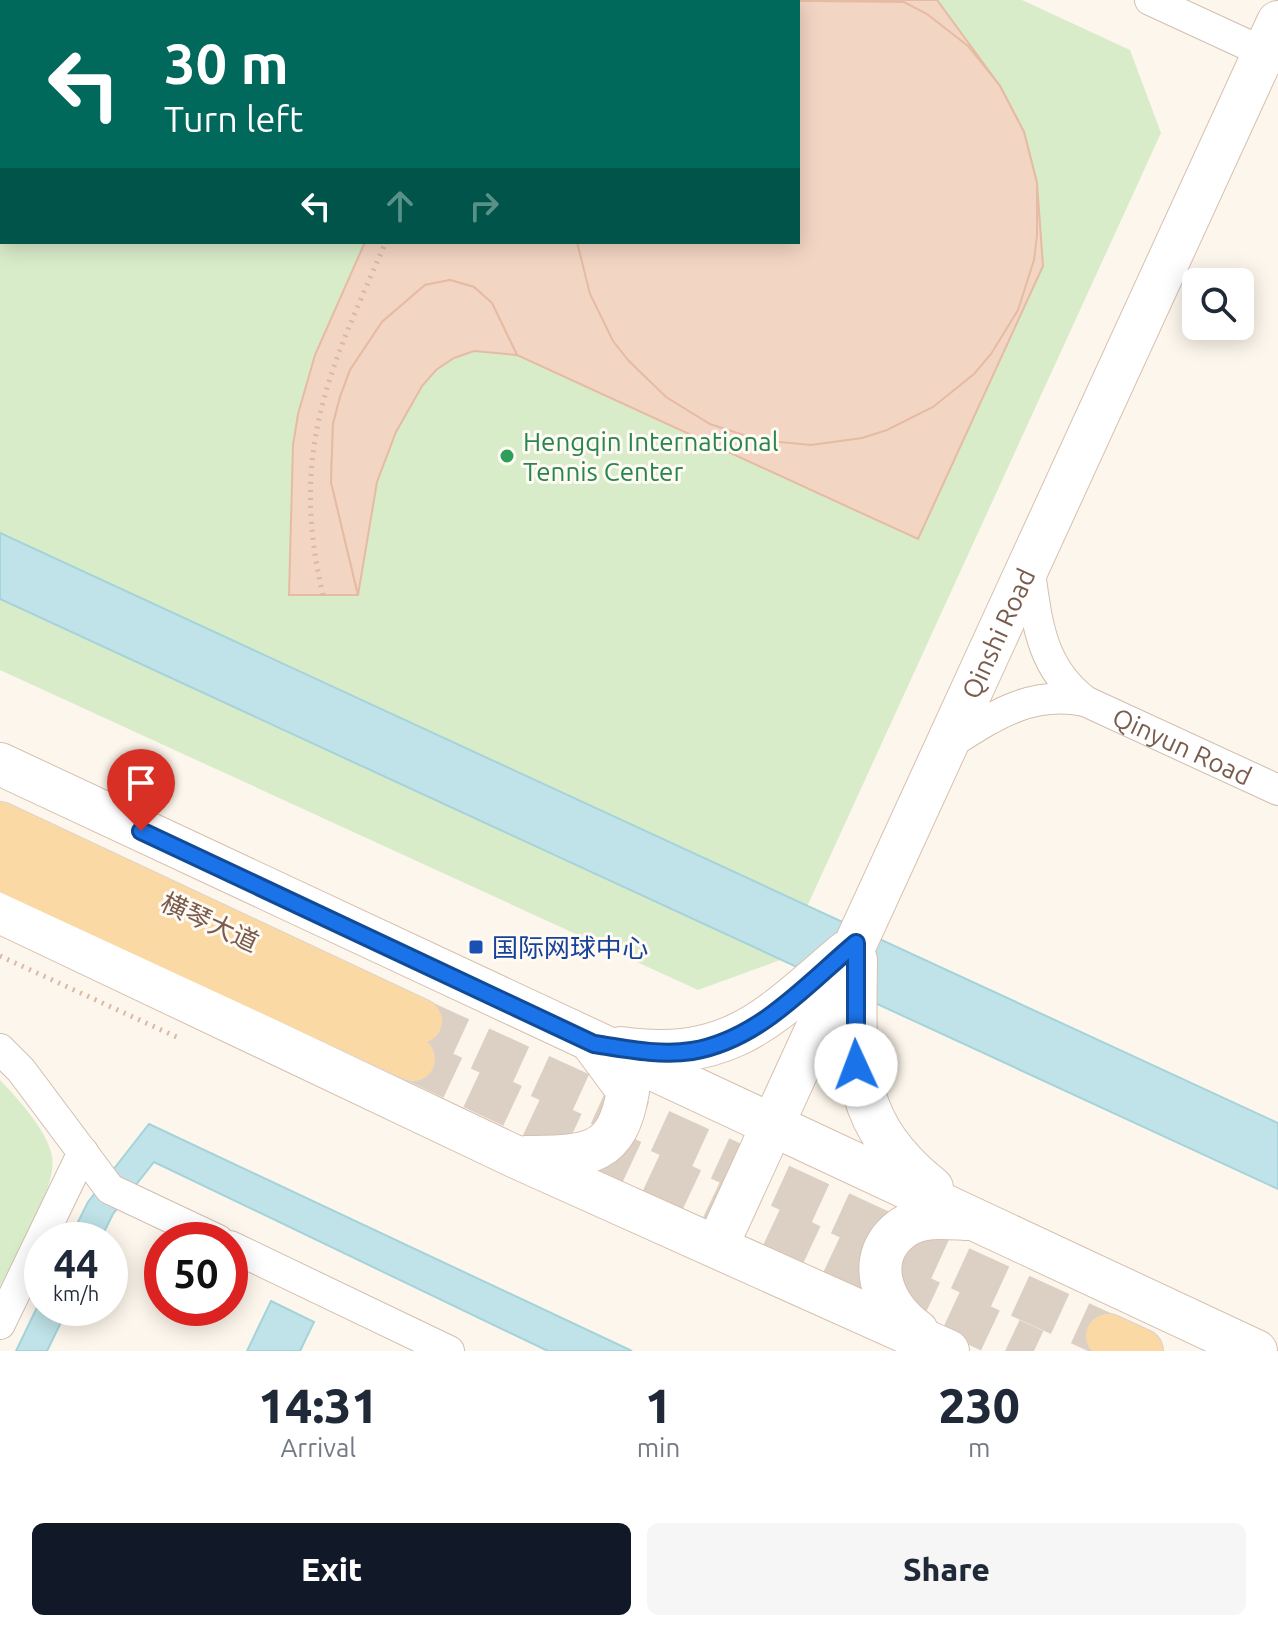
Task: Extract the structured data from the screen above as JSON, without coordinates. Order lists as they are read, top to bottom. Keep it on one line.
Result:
{"streets":{"main road":["Qinshi Road","横琴大道"],"street":["Qinyun Road"]},"crossings":[["Qinshi Road","Qinyun Road"]],"places":{"other":["Hengqin International Tennis Center"],"transit":["国际网球中心"]},"page":{"turn":["30 m","Turn left"],"speed":"44 km/h","limit":"50","eta":["14:31","Arrival","1","min","230","m"],"buttons":["Exit","Share"]}}
